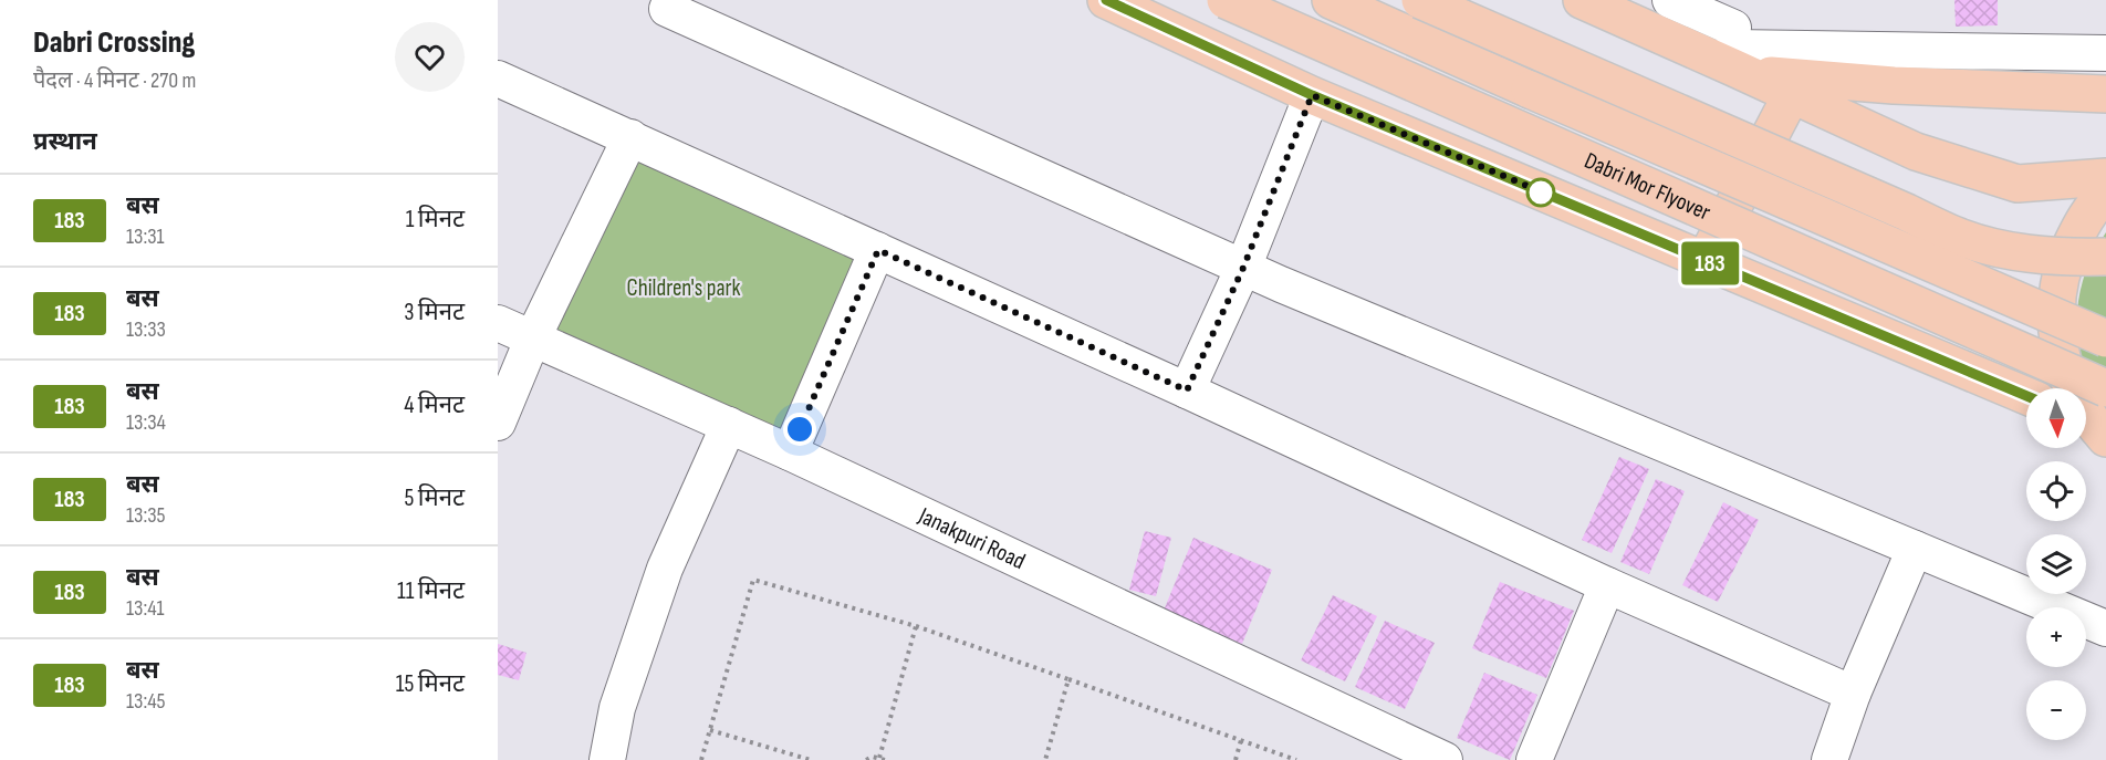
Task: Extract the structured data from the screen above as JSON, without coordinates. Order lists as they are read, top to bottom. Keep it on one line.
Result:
{"streets":{"main road":["Dabri Mor Flyover"],"street":["Janakpuri Road"]},"parks":["Children's park"],"lines":["bus line 183"],"north":"bottom","page":{"heading":[["Dabri Crossing","पैदल · 4 मिनट · 270 m"],"प्रस्थान"],"on_map":"183","list":[{"mark":"183","name":"बस","note":"13:31","value":"1 मिनट"},{"mark":"183","name":"बस","note":"13:33","value":"3 मिनट"},{"mark":"183","name":"बस","note":"13:34","value":"4 मिनट"},{"mark":"183","name":"बस","note":"13:35","value":"5 मिनट"},{"mark":"183","name":"बस","note":"13:41","value":"11 मिनट"},{"mark":"183","name":"बस","note":"13:45","value":"15 मिनट"}],"map_buttons":["+","−"]}}
